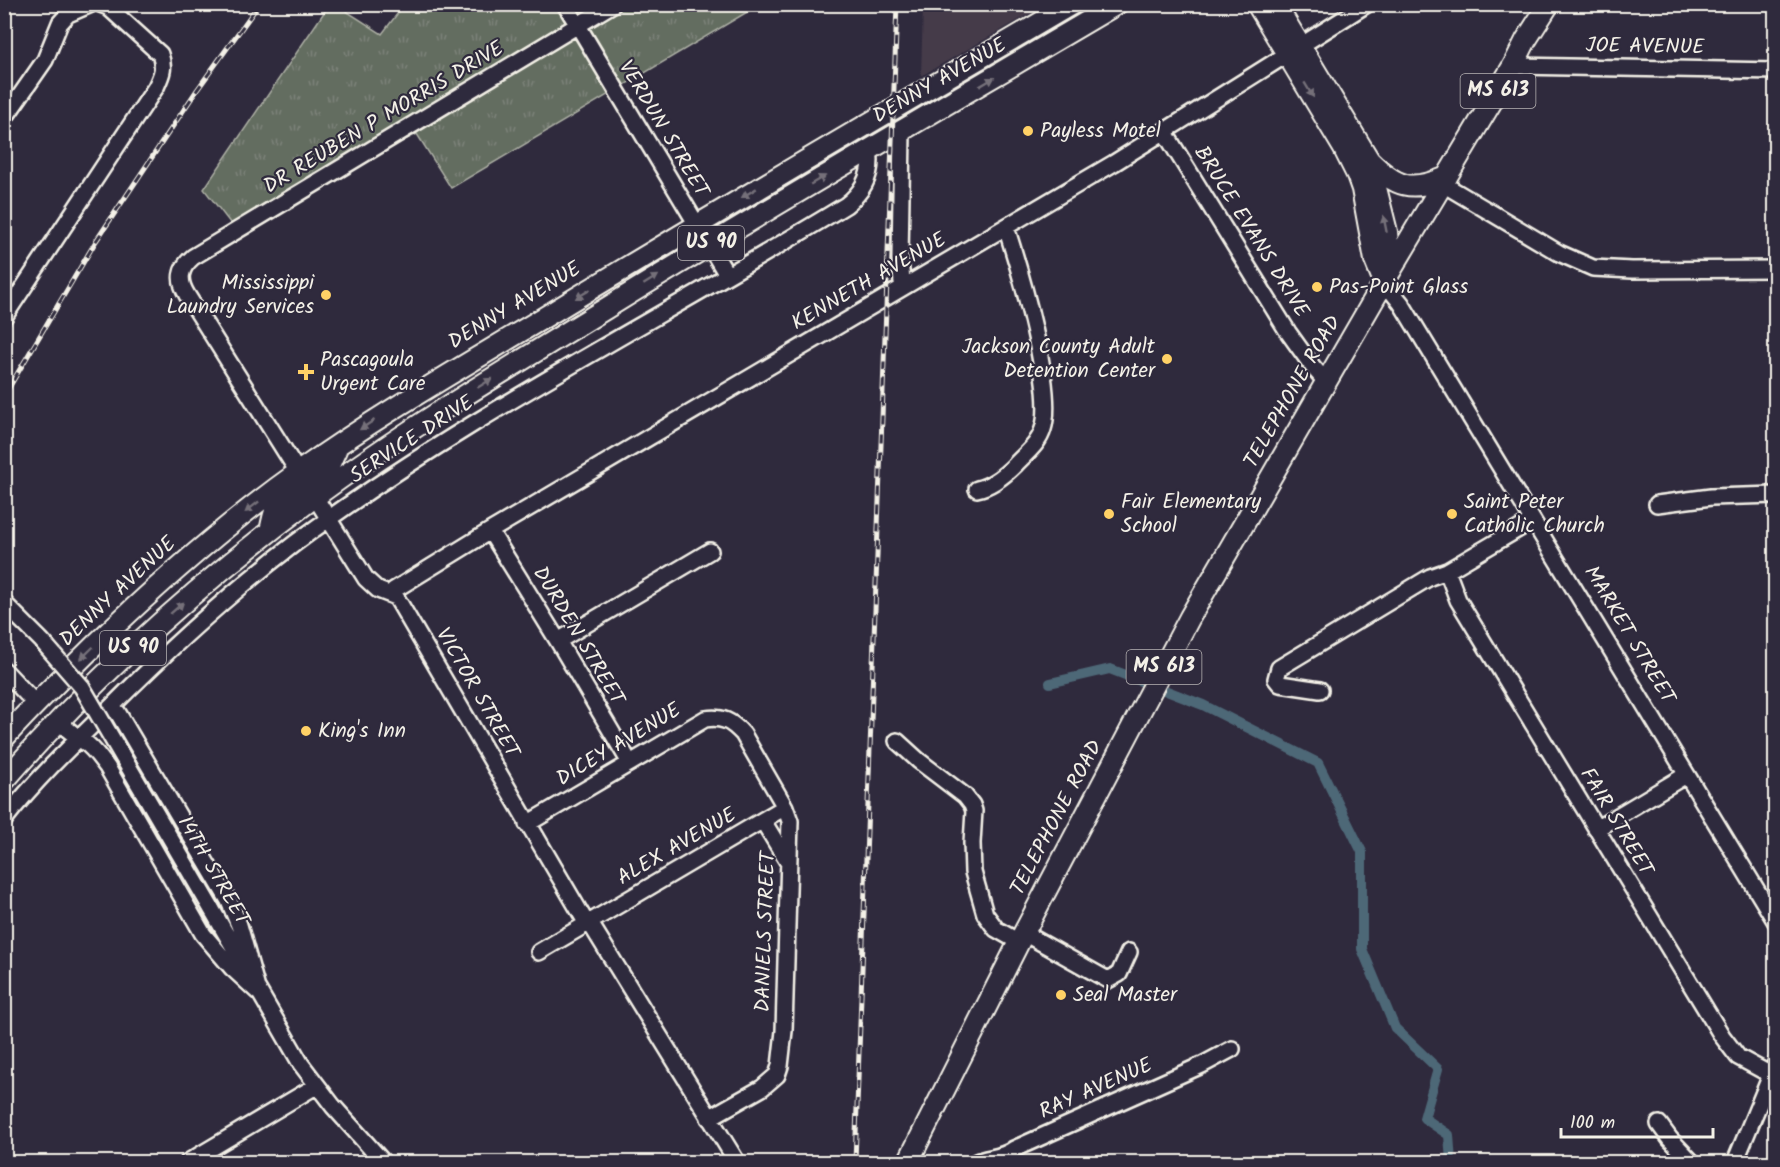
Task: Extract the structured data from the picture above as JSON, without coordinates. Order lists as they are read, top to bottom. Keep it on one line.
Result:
{"streets":{"main road":["DENNY AVENUE","MS 613","US 90","TELEPHONE ROAD","MARKET STREET"],"street":["JOE AVENUE","DR REUBEN P MORRIS DRIVE","VERDUN STREET","BRUCE EVANS DRIVE","KENNETH AVENUE","SERVICE DRIVE","DURDEN STREET","VICTOR STREET","DICEY AVENUE","FAIR STREET","ALEX AVENUE","14TH STREET","DANIELS STREET","RAY AVENUE"]},"crossings":[["JOE AVENUE","TELEPHONE ROAD"],["DENNY AVENUE","DR REUBEN P MORRIS DRIVE"],["DENNY AVENUE","VERDUN STREET"],["DENNY AVENUE","US 90"],["DENNY AVENUE","SERVICE DRIVE"],["DENNY AVENUE","VICTOR STREET"],["DR REUBEN P MORRIS DRIVE","VERDUN STREET"],["VERDUN STREET","SERVICE DRIVE"],["BRUCE EVANS DRIVE","KENNETH AVENUE"],["BRUCE EVANS DRIVE","TELEPHONE ROAD"],["KENNETH AVENUE","MARKET STREET"],["KENNETH AVENUE","DURDEN STREET"],["KENNETH AVENUE","VICTOR STREET"],["TELEPHONE ROAD","MARKET STREET"],["SERVICE DRIVE","VICTOR STREET"],["DURDEN STREET","DICEY AVENUE"],["VICTOR STREET","DICEY AVENUE"],["VICTOR STREET","ALEX AVENUE"],["VICTOR STREET","DANIELS STREET"],["DICEY AVENUE","DANIELS STREET"],["ALEX AVENUE","DANIELS STREET"]],"places":{"other":["Payless Motel","Pas-Point Glass","Mississippi Laundry Services","Jackson County Adult Detention Center","Fair Elementary School","Saint Peter Catholic Church","King's Inn","Seal Master"],"health":["Pascagoula Urgent Care"]},"scale_bar":"100 m"}
